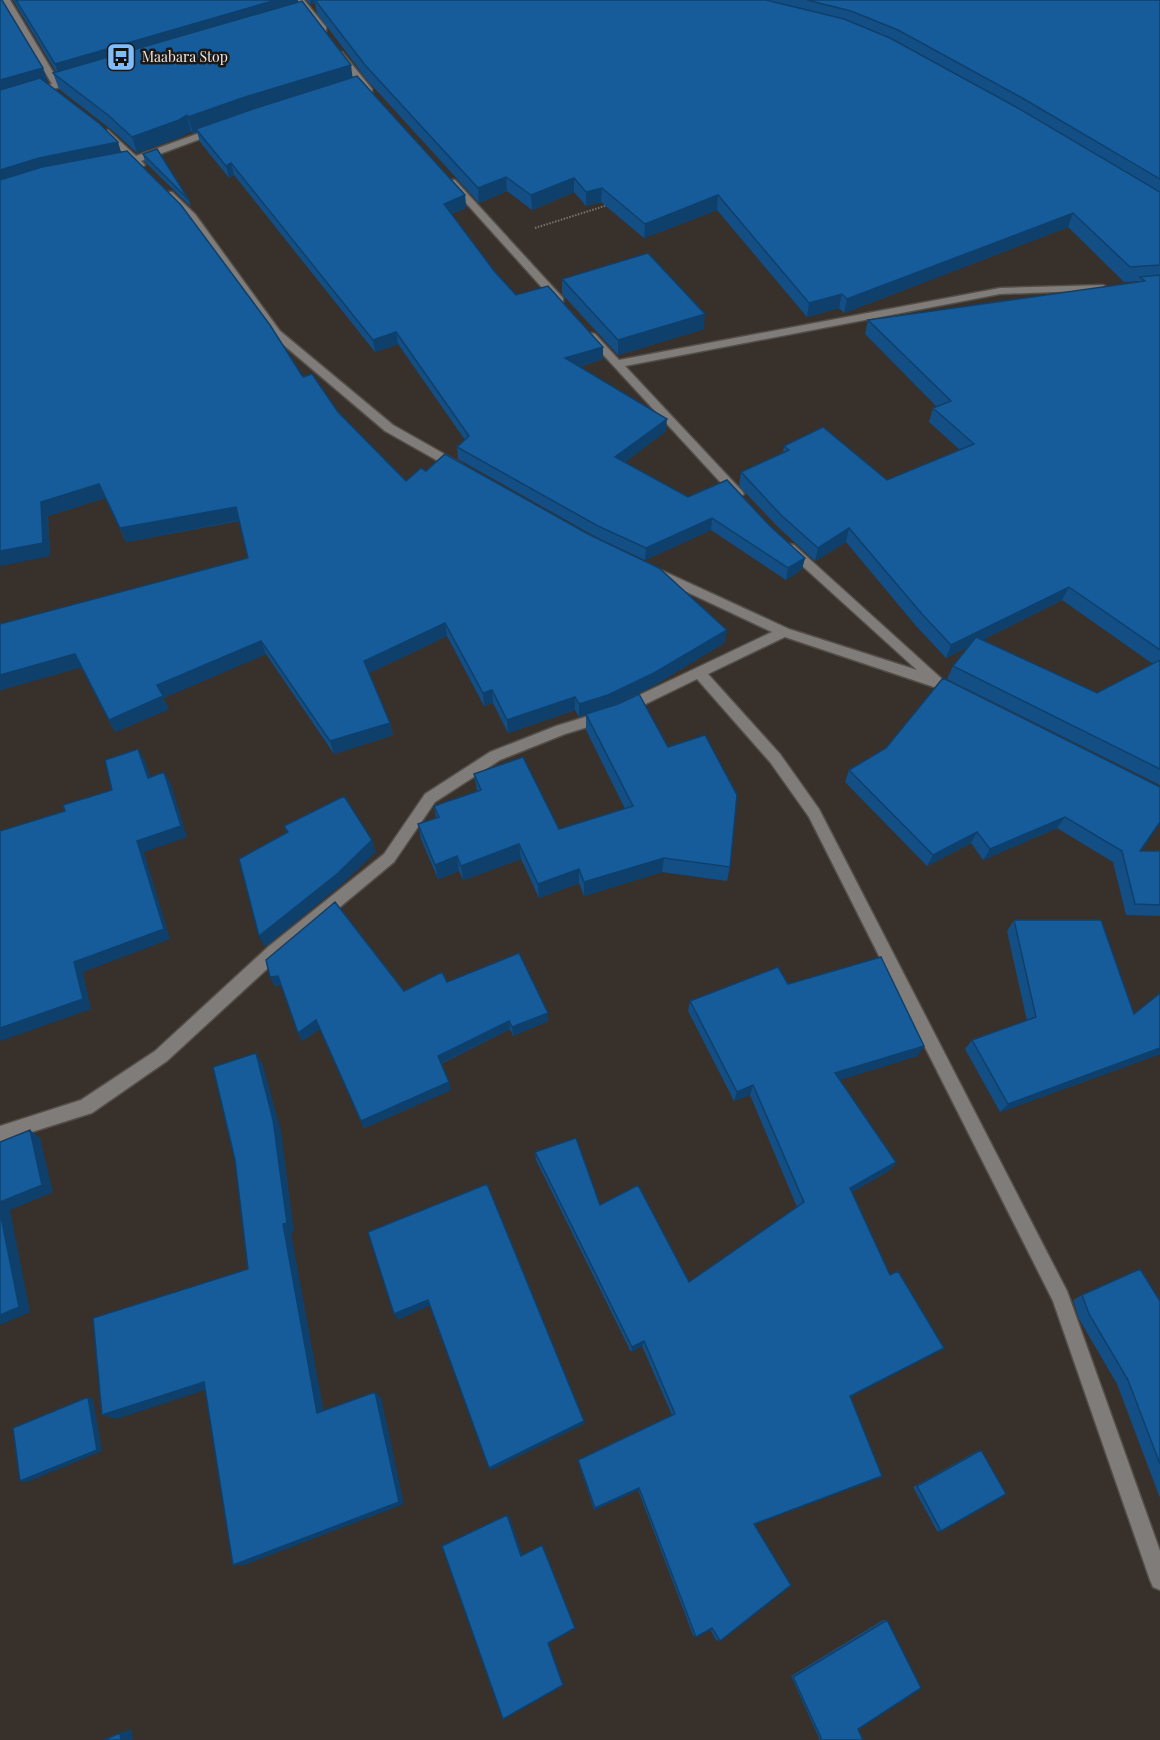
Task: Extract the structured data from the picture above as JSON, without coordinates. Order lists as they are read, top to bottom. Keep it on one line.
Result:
{"places":{"bus stop":["Maabara Stop"]}}
